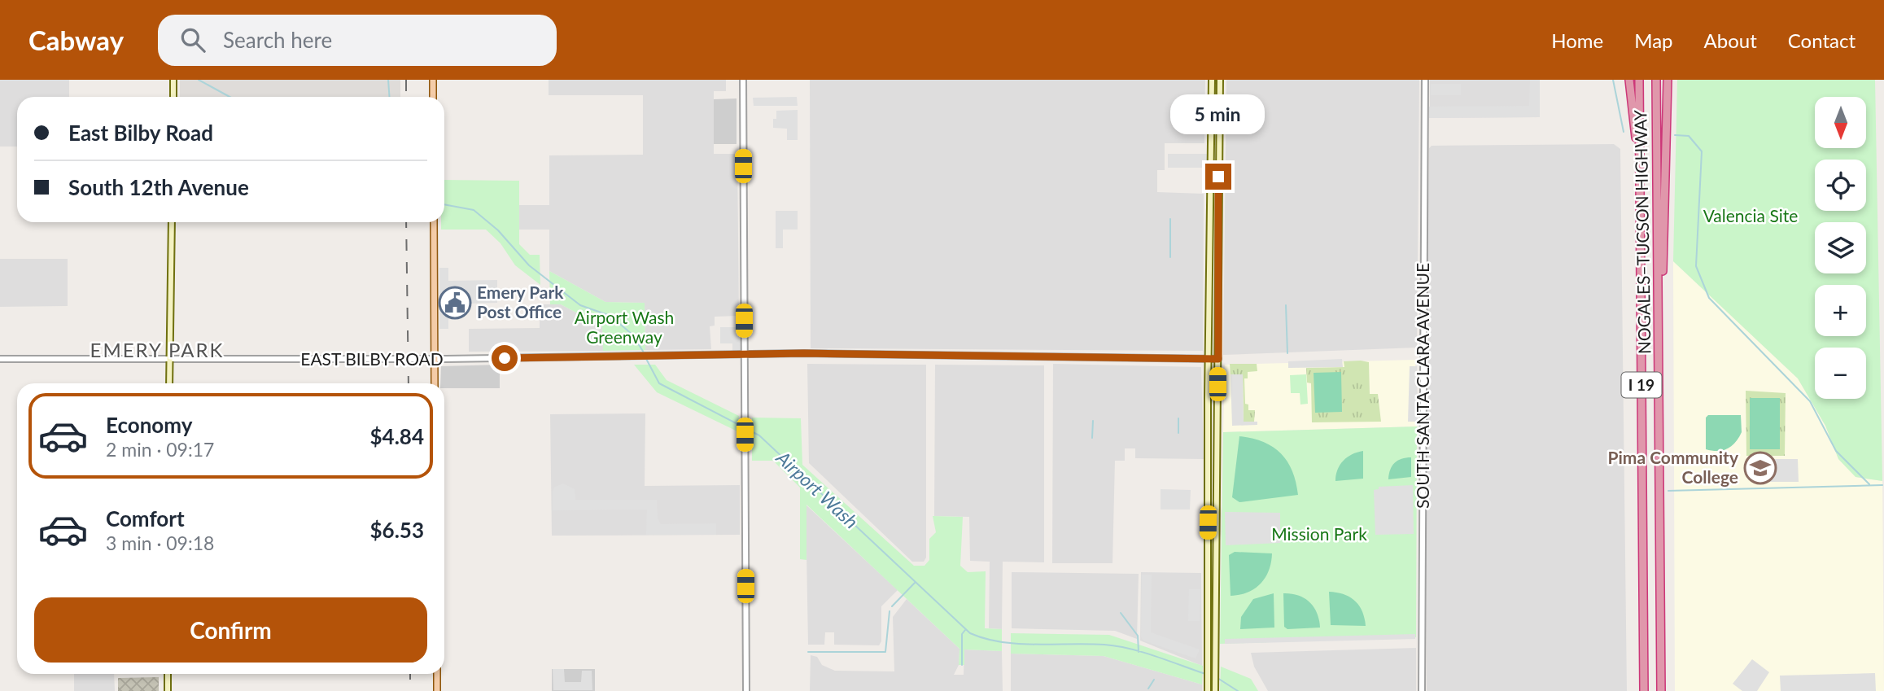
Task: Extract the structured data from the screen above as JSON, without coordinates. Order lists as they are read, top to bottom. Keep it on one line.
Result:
{"streets":{"highway":["NOGALES–TUCSON HIGHWAY","I 19"],"street":["EAST BILBY ROAD","SOUTH SANTA CLARA AVENUE"]},"districts":["EMERY PARK"],"water":["Airport Wash"],"parks":["Valencia Site","Airport Wash Greenway","Mission Park"],"places":{"public building":["Emery Park Post Office"],"school or university":["Pima Community College"]},"north":"bottom","page":{"header":"Cabway","search":"Search here","nav":["Home","Map","About","Contact"],"bubble":"5 min","map_buttons":["+","−"],"banner":["East Bilby Road","South 12th Avenue"],"list":[{"name":"Economy","note":"2 min · 09:17","value":"$4.84"},{"name":"Comfort","note":"3 min · 09:18","value":"$6.53"}],"buttons":"Confirm"}}
